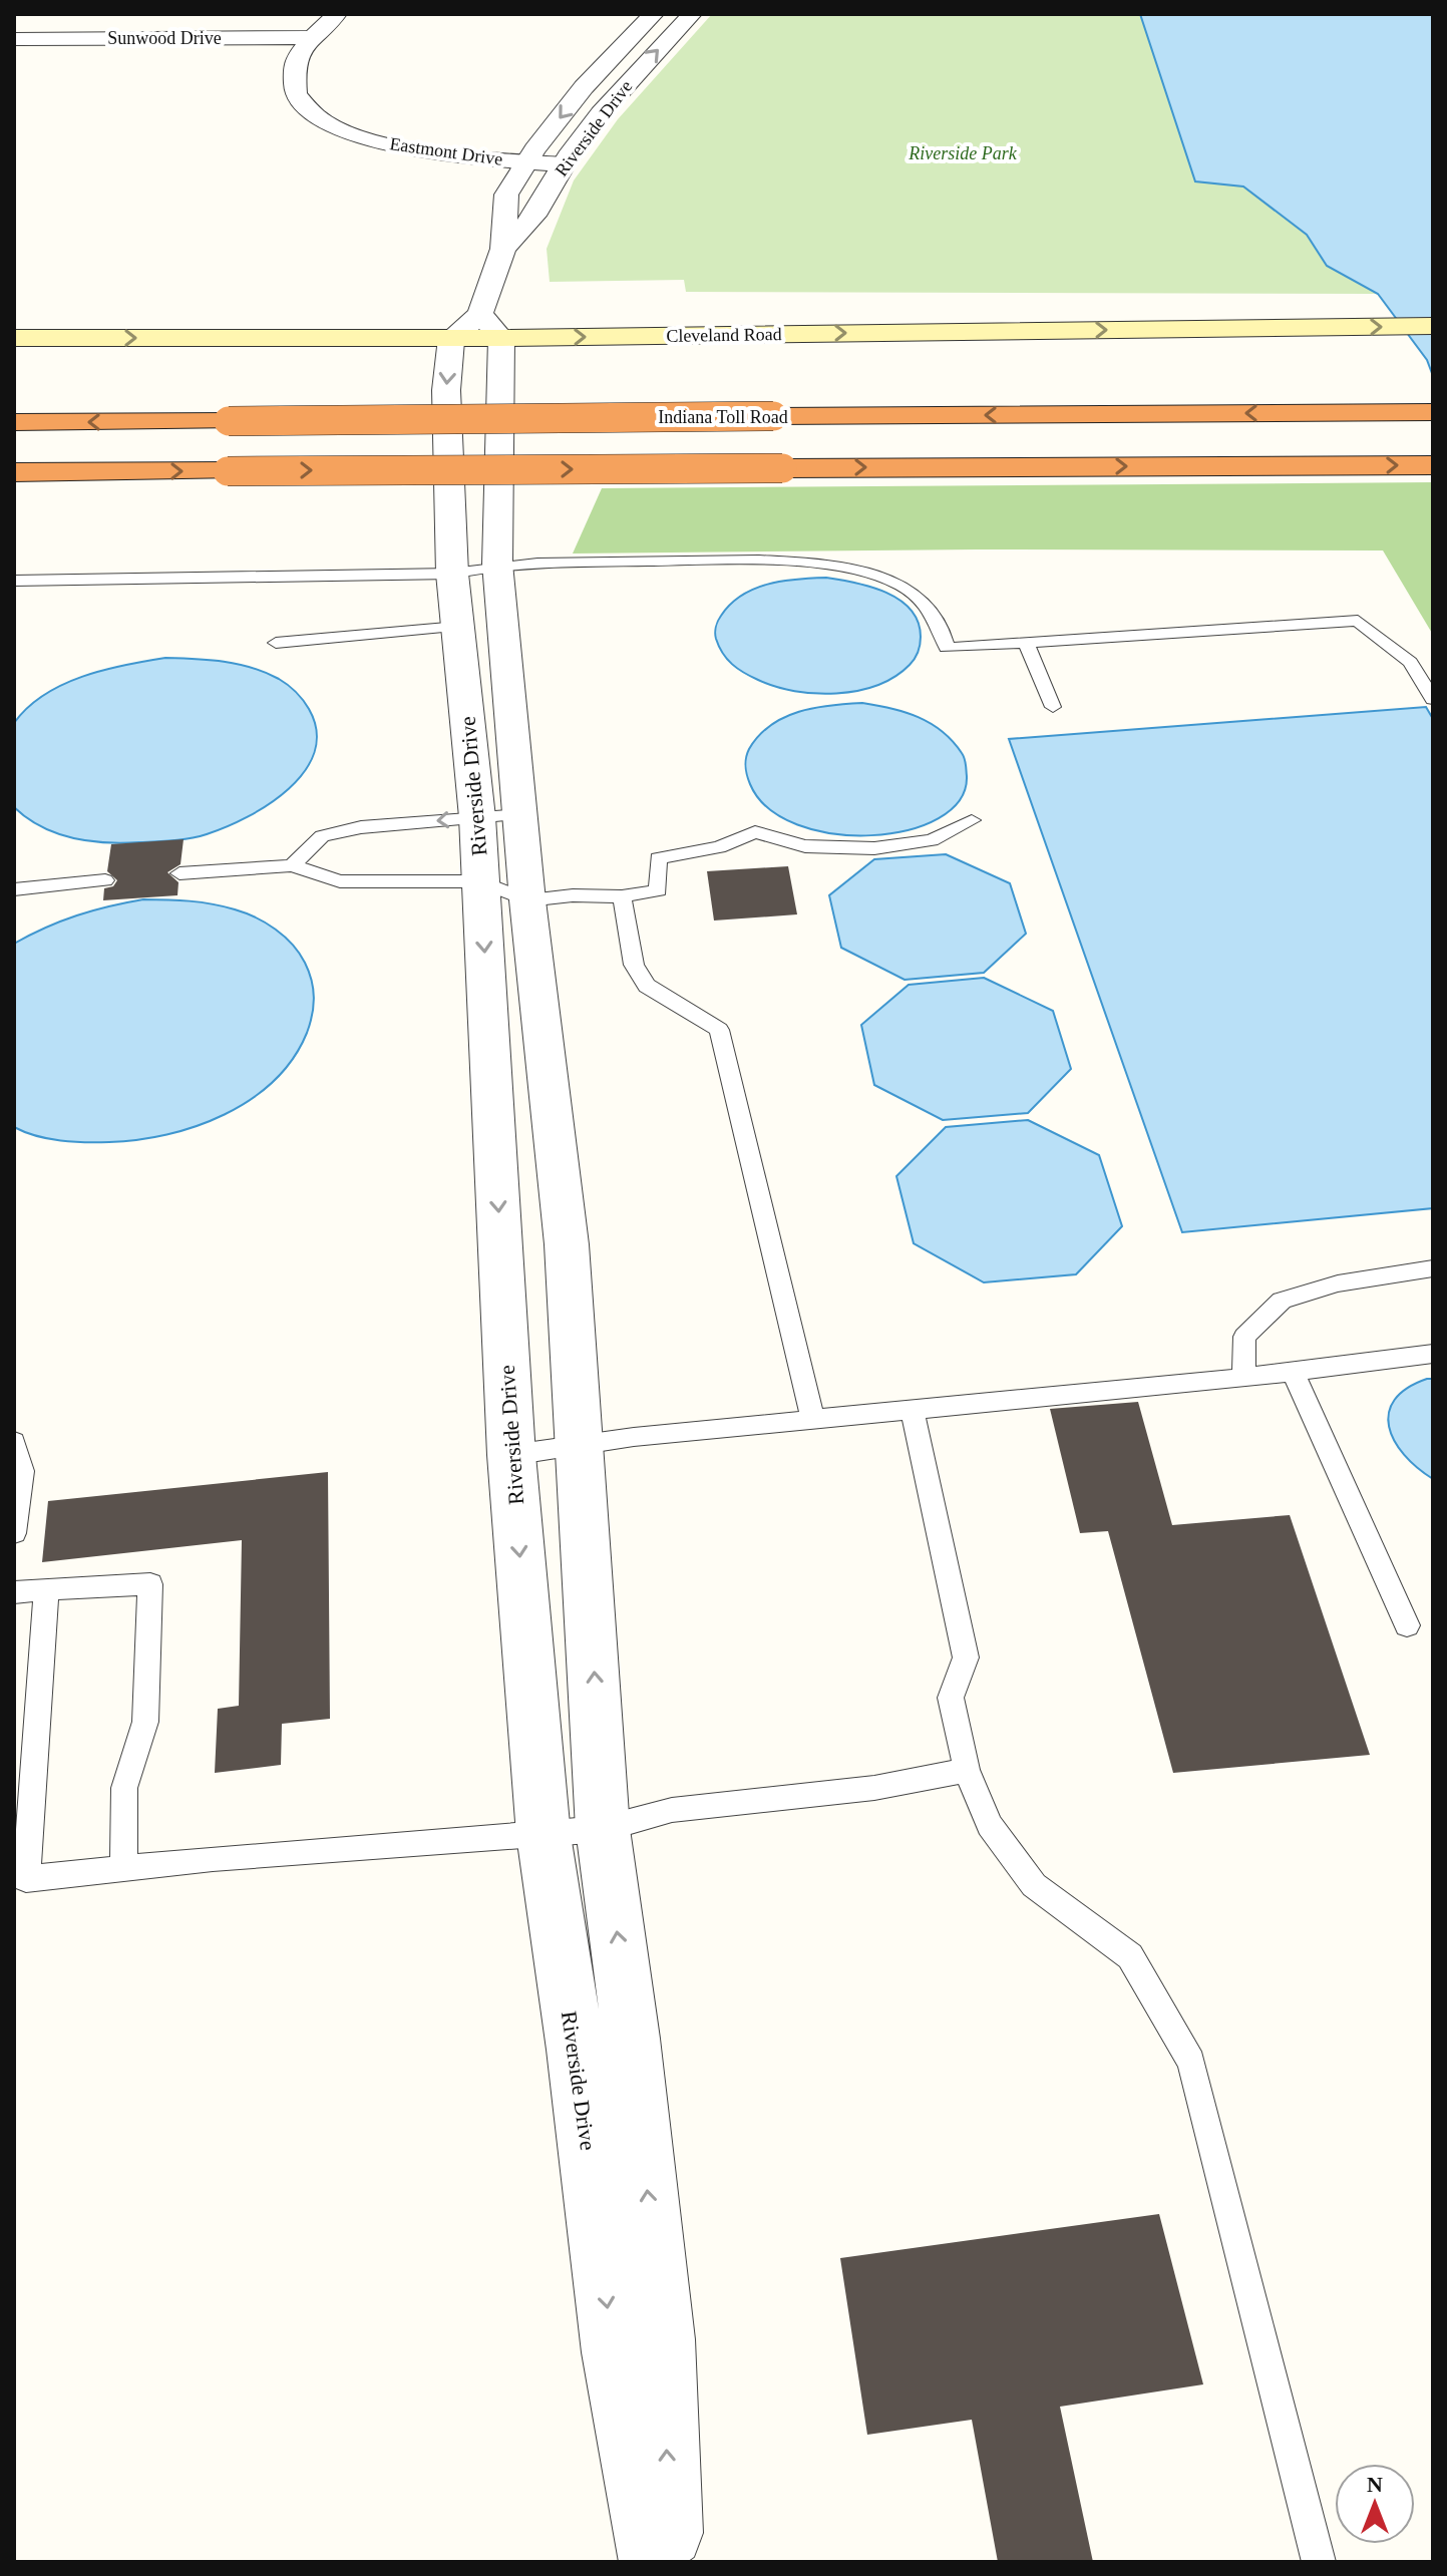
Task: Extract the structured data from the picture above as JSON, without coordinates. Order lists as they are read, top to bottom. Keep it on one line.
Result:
{"streets":{"highway":["Indiana Toll Road"],"main road":["Cleveland Road"],"street":["Sunwood Drive","Riverside Drive","Eastmont Drive"]},"crossings":[["Sunwood Drive","Eastmont Drive"],["Riverside Drive","Eastmont Drive"],["Riverside Drive","Cleveland Road"]],"parks":["Riverside Park"],"north":"top"}
